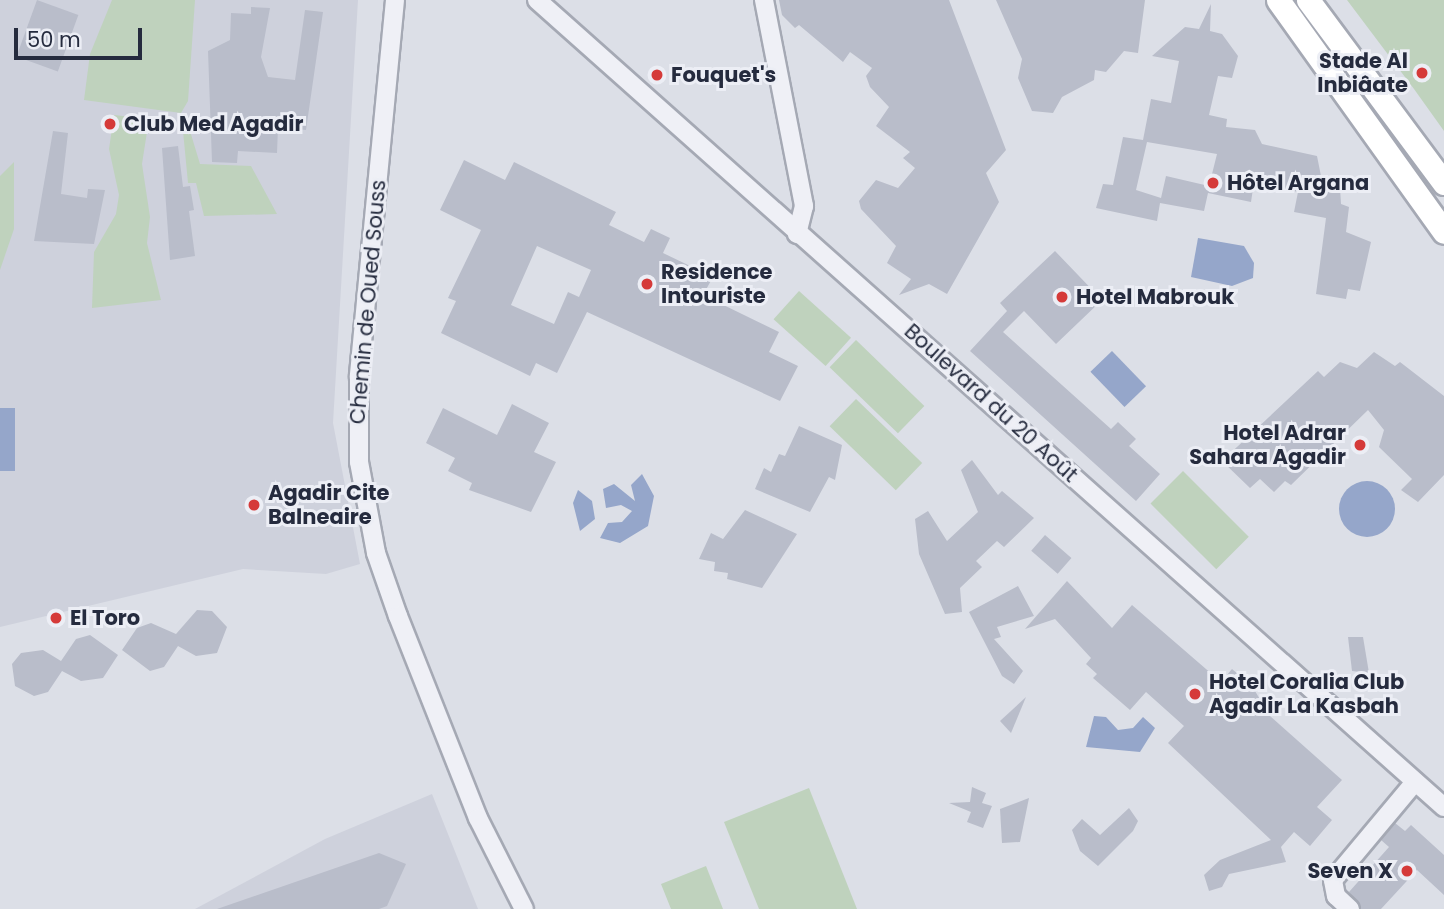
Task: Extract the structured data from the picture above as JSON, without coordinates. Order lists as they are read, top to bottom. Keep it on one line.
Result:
{"streets":{"street":["Chemin de Oued Souss","Boulevard du 20 Août"]},"places":["Stade Al Inbiâate","Fouquet's","Club Med Agadir","Hôtel Argana","Residence Intouriste","Hotel Mabrouk","Hotel Adrar Sahara Agadir","Agadir Cite Balneaire","El Toro","Hotel Coralia Club Agadir La Kasbah","Seven X"],"scale_bar":"50 m"}
